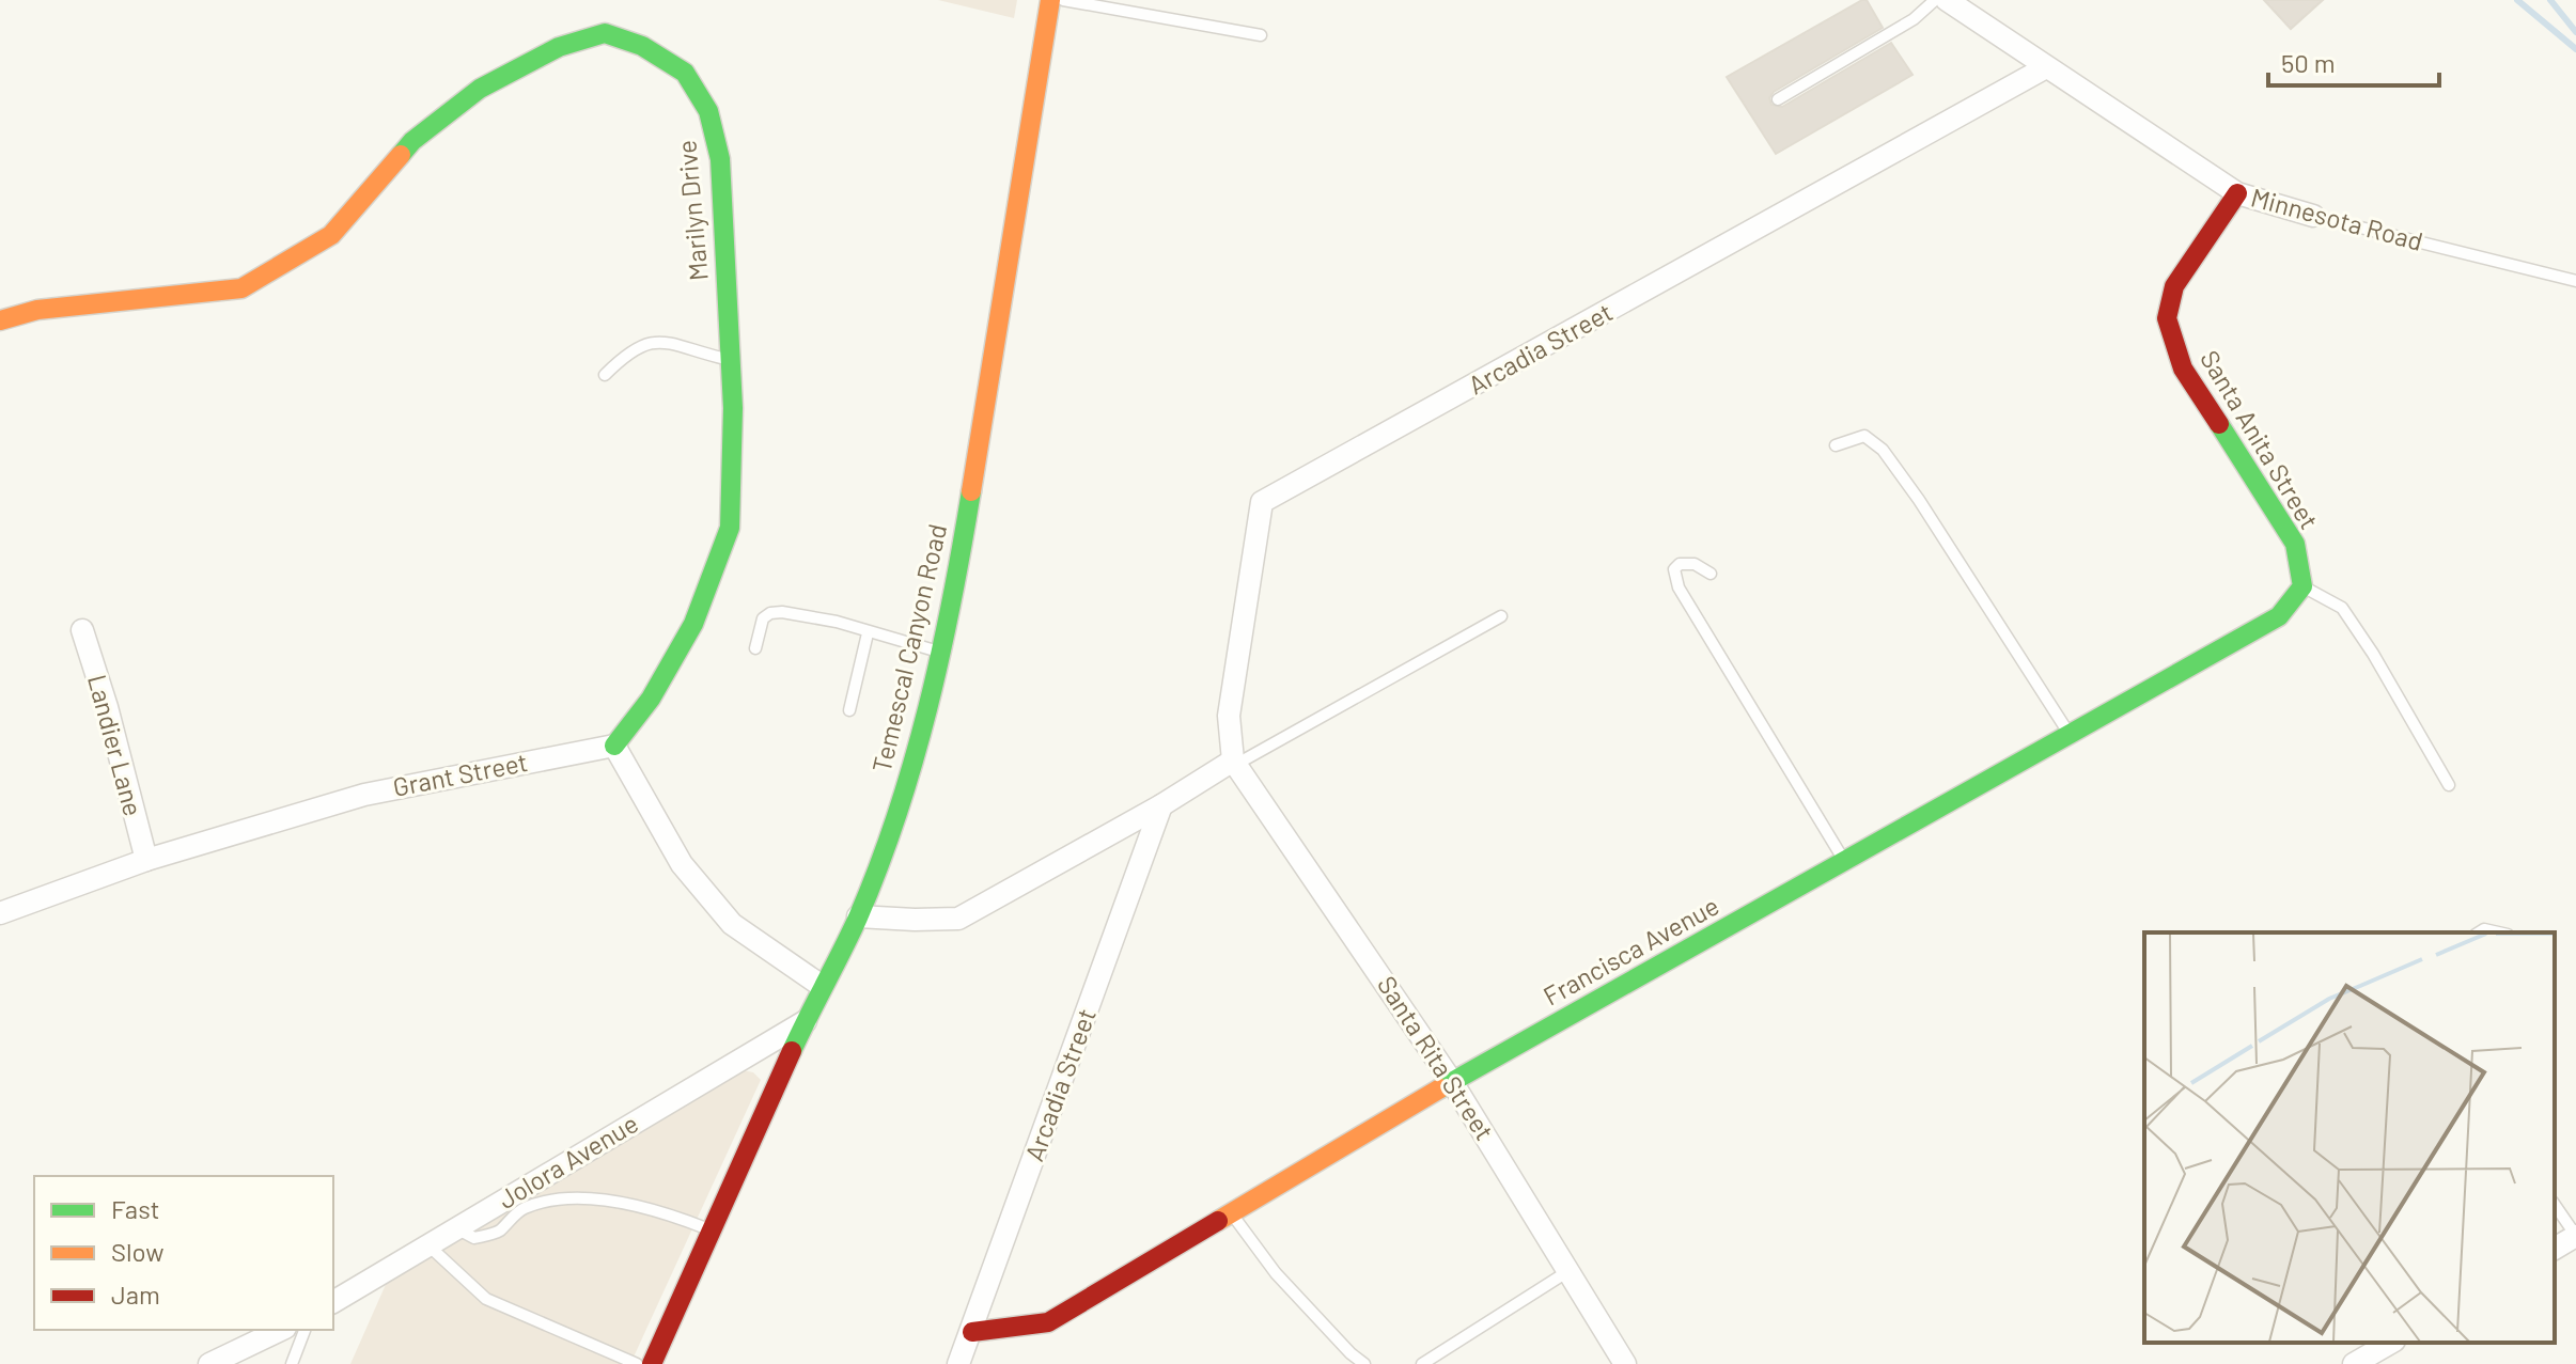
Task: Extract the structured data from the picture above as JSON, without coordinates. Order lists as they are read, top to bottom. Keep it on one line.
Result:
{"streets":{"street":["Marilyn Drive","Minnesota Road","Arcadia Street","Santa Anita Street","Temescal Canyon Road","Landier Lane","Grant Street","Francisca Avenue","Santa Rita Street","Jolora Avenue"]},"crossings":[["Marilyn Drive","Grant Street"],["Minnesota Road","Arcadia Street"],["Minnesota Road","Santa Anita Street"],["Arcadia Street","Francisca Avenue"],["Arcadia Street","Santa Rita Street"],["Santa Anita Street","Francisca Avenue"],["Temescal Canyon Road","Jolora Avenue"],["Landier Lane","Grant Street"],["Francisca Avenue","Santa Rita Street"]],"legend":["Fast","Slow","Jam"],"scale_bar":"50 m"}
